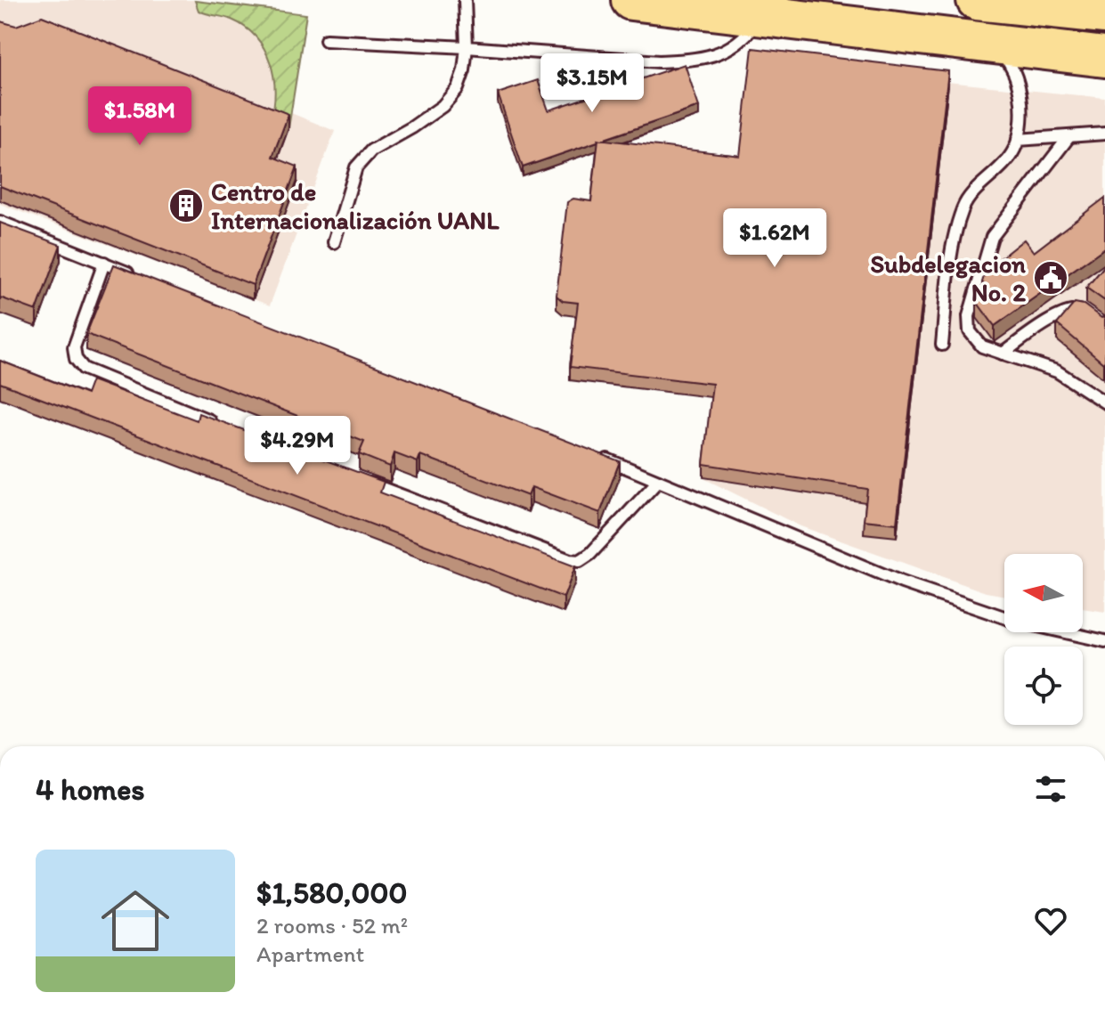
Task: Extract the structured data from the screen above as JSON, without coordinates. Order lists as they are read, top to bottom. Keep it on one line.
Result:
{"places":{"building":["Centro de Internacionalización UANL"],"public building":["Subdelegacion No. 2"]},"north":"left","page":{"price":["$3.15M","$1.58M","$1.62M","$4.29M"],"heading":"4 homes","list":[{"name":"$1,580,000","note":"2 rooms · 52 m² · Apartment"}]}}
